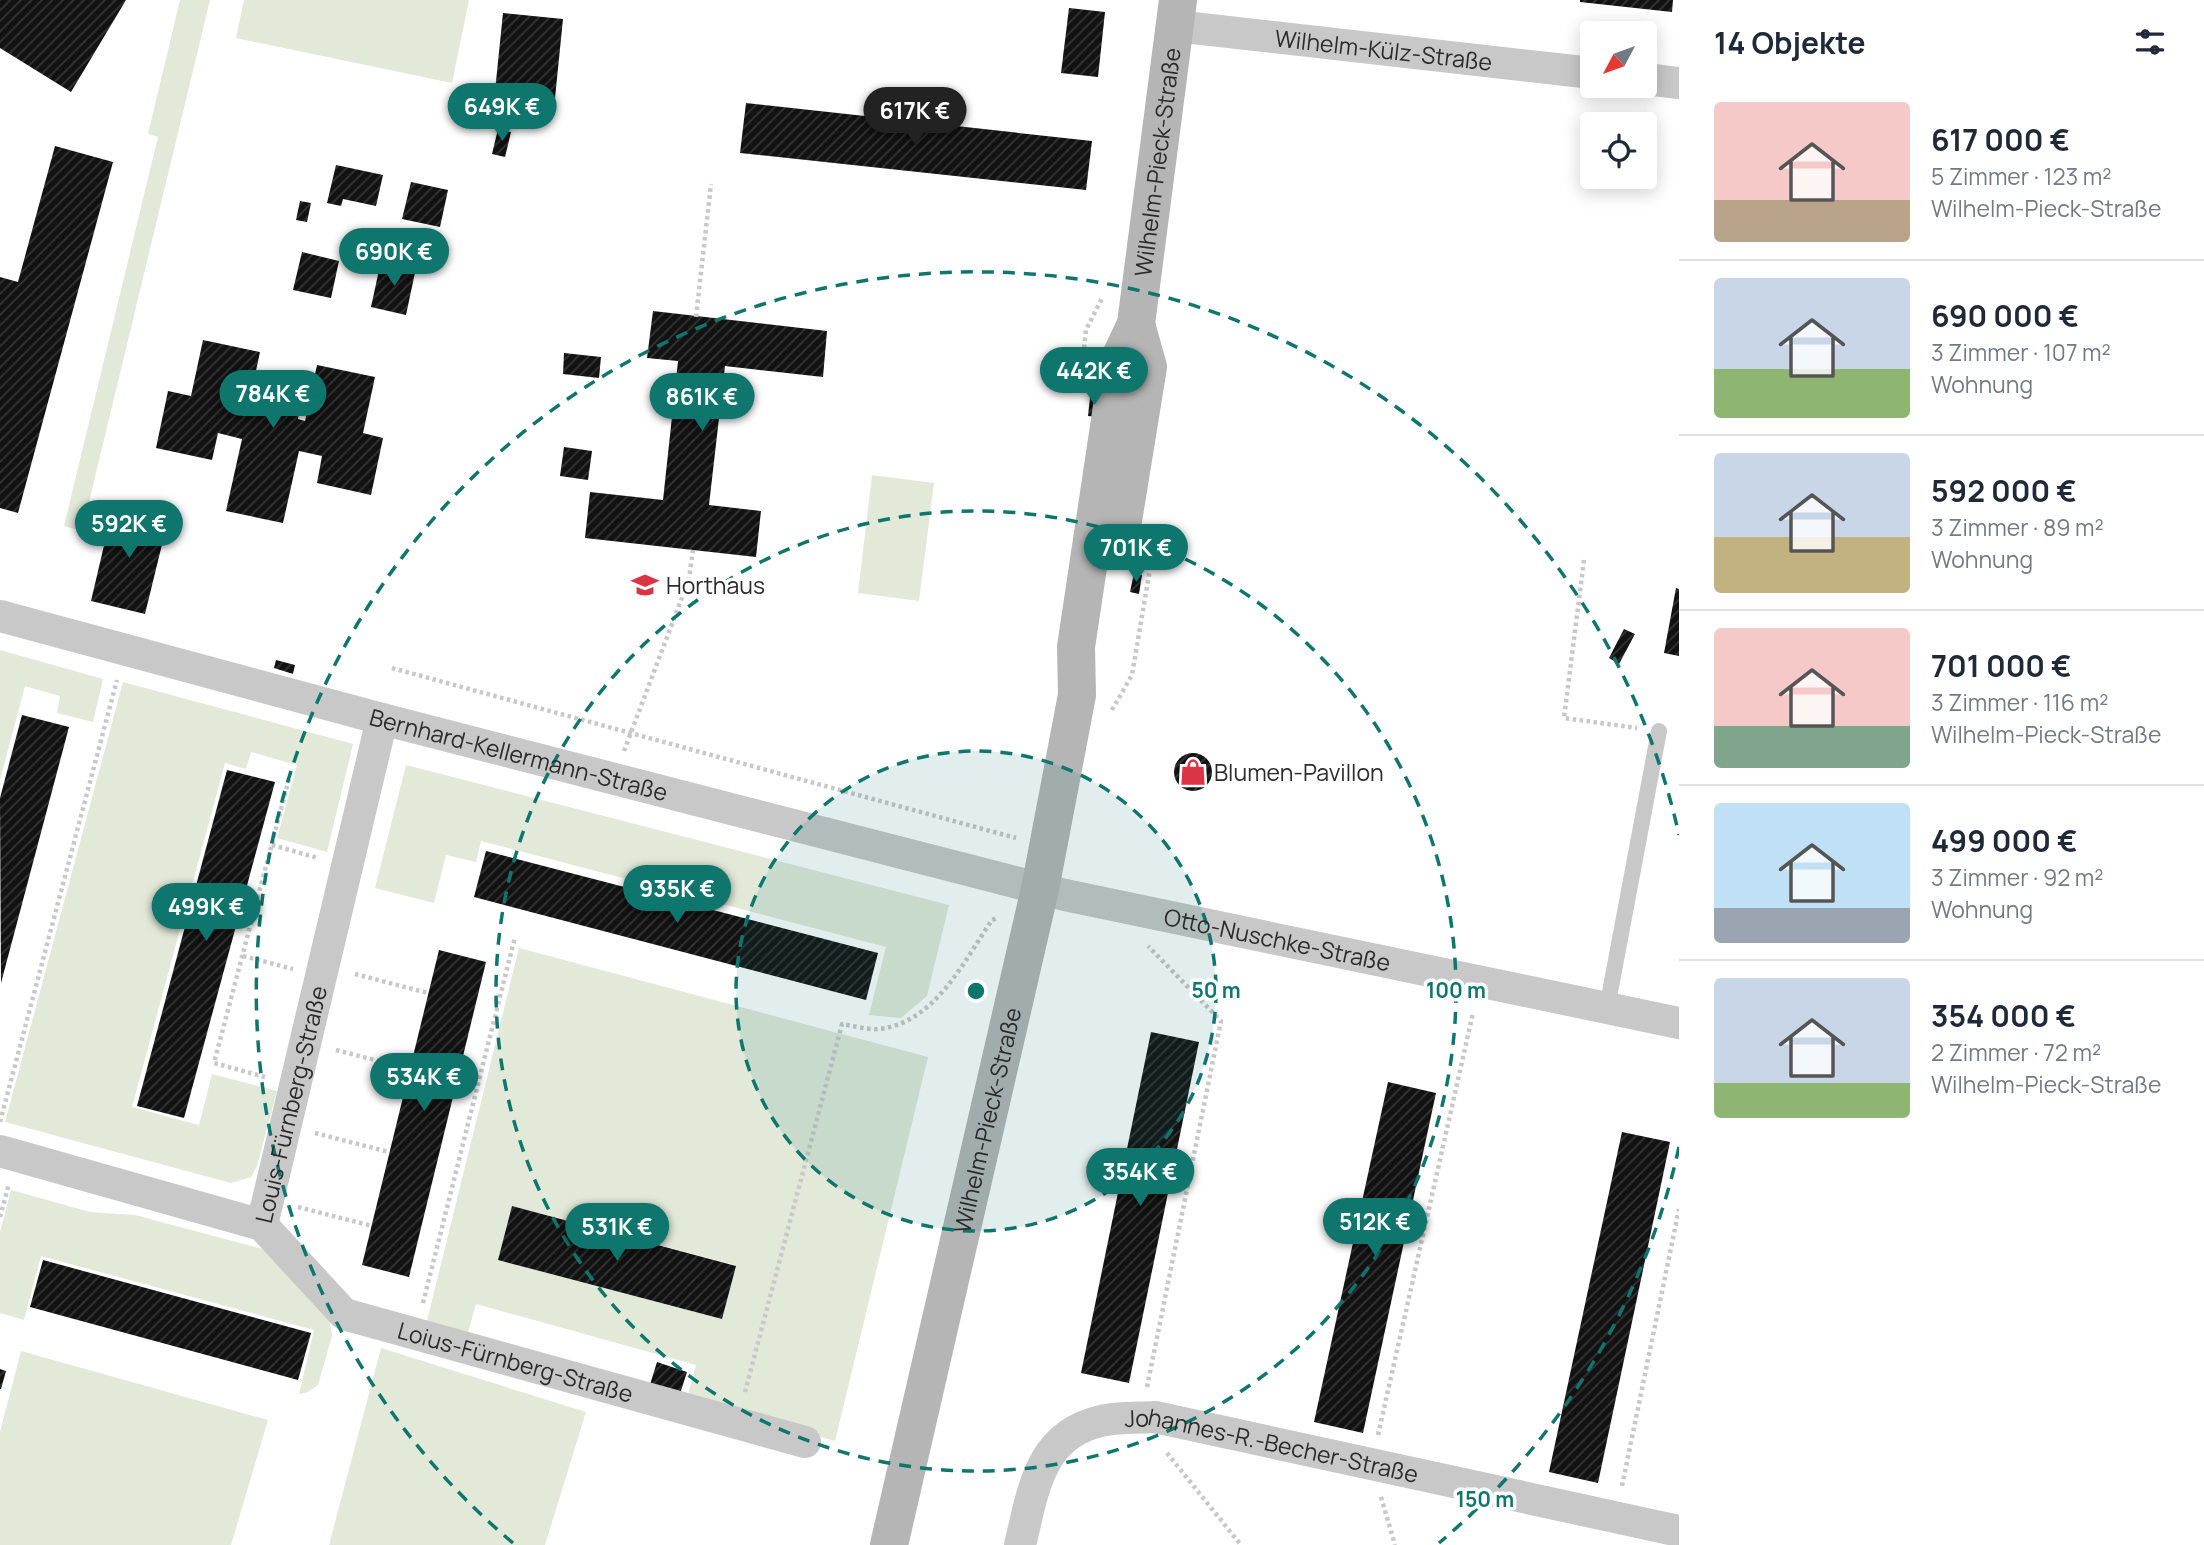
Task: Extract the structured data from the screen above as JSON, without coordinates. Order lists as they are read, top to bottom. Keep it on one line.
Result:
{"streets":{"main road":["Wilhelm-Pieck-Straße"],"street":["Wilhelm-Külz-Straße","Bernhard-Kellermann-Straße","Otto-Nuschke-Straße","Louis-Fürnberg-Straße","Loius-Fürnberg-Straße","Johannes-R.-Becher-Straße"]},"crossings":[["Wilhelm-Külz-Straße","Wilhelm-Pieck-Straße"],["Wilhelm-Pieck-Straße","Bernhard-Kellermann-Straße"],["Wilhelm-Pieck-Straße","Otto-Nuschke-Straße"],["Bernhard-Kellermann-Straße","Otto-Nuschke-Straße"],["Bernhard-Kellermann-Straße","Louis-Fürnberg-Straße"],["Louis-Fürnberg-Straße","Loius-Fürnberg-Straße"]],"places":{"school or university":["Horthaus"],"shop":["Blumen-Pavillon"]},"north":"bottom left","page":{"heading":"14 Objekte","price":["649K €","617K €","690K €","442K €","784K €","861K €","592K €","701K €","935K €","499K €","534K €","354K €","512K €","531K €"],"list":[{"name":"617 000 €","note":"5 Zimmer · 123 m² · Wilhelm-Pieck-Straße"},{"name":"690 000 €","note":"3 Zimmer · 107 m² · Wohnung"},{"name":"592 000 €","note":"3 Zimmer · 89 m² · Wohnung"},{"name":"701 000 €","note":"3 Zimmer · 116 m² · Wilhelm-Pieck-Straße"},{"name":"499 000 €","note":"3 Zimmer · 92 m² · Wohnung"},{"name":"354 000 €","note":"2 Zimmer · 72 m² · Wilhelm-Pieck-Straße"}]},"rings":["50 m","100 m","150 m"]}
